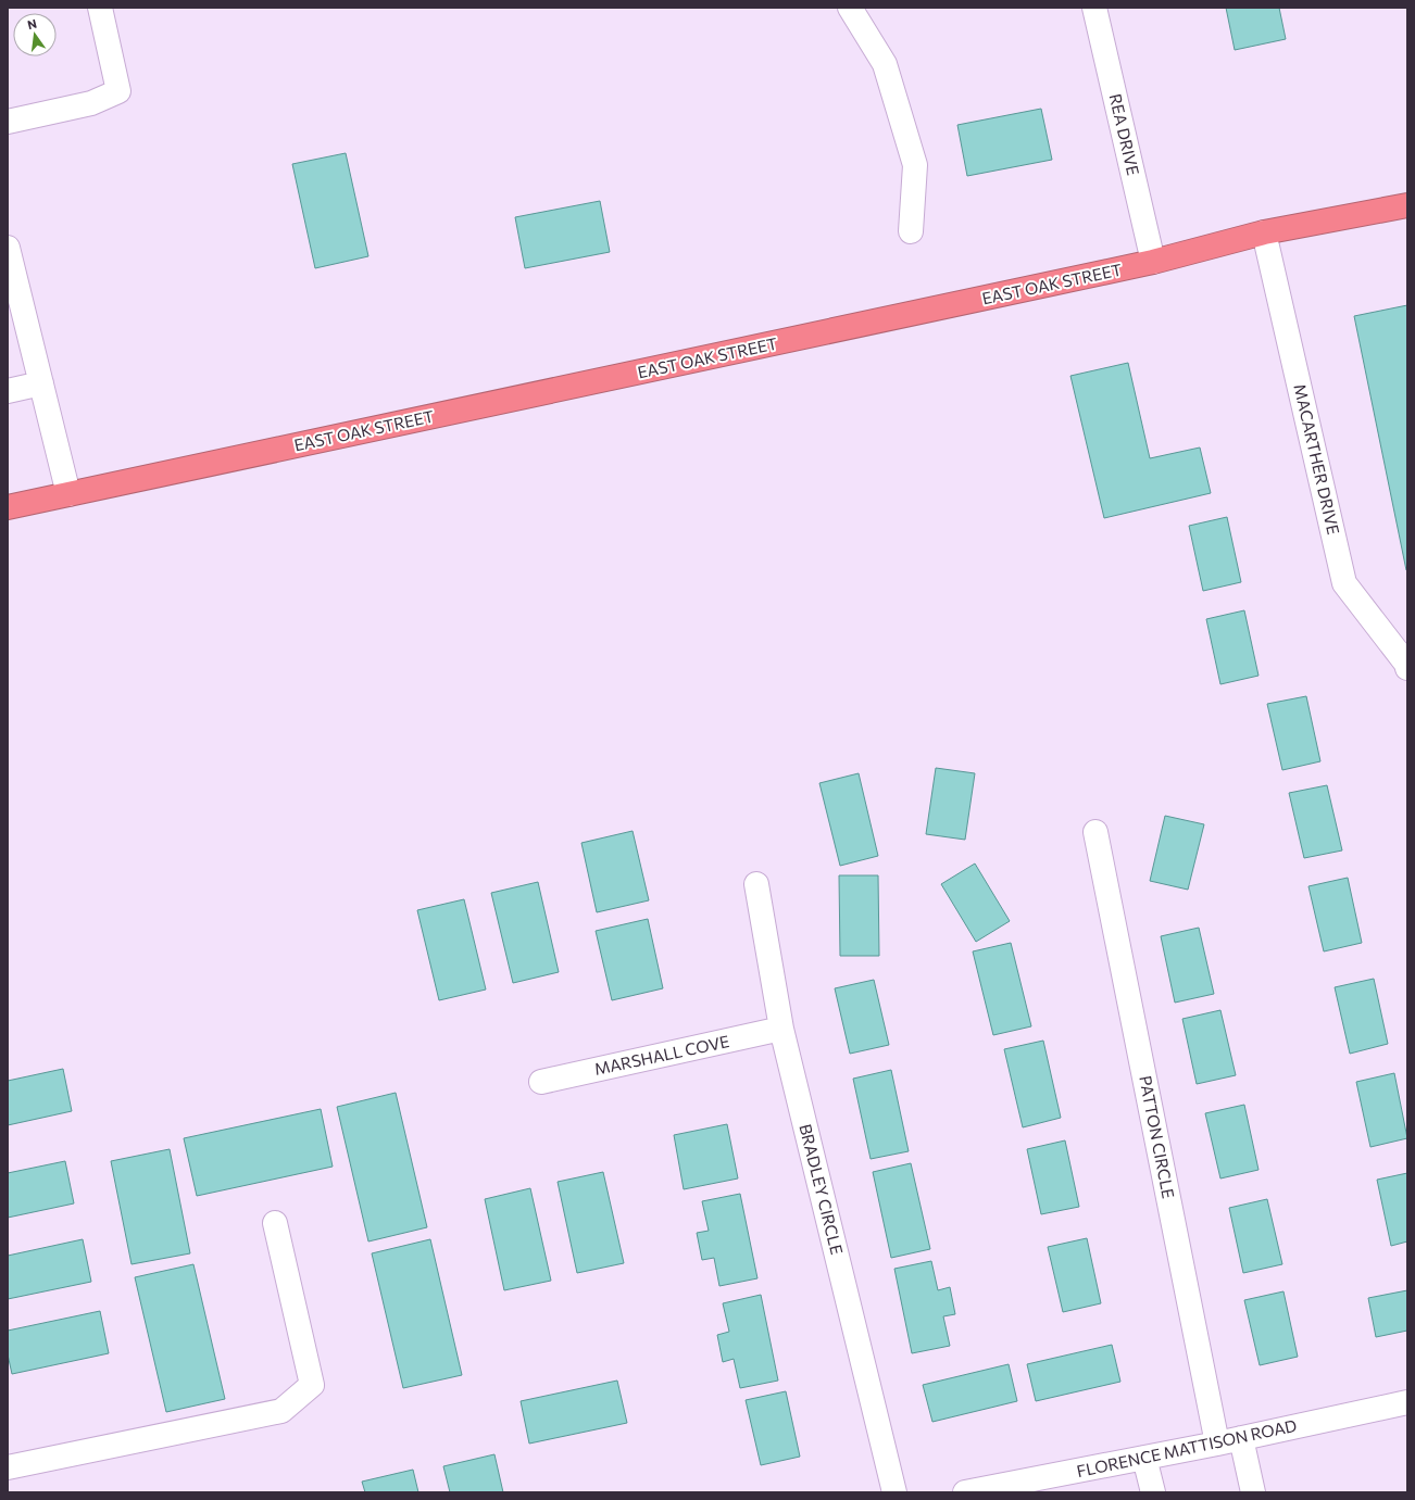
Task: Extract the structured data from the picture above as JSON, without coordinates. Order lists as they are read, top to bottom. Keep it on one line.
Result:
{"streets":{"highway":["EAST OAK STREET"],"street":["REA DRIVE","MACARTHER DRIVE","MARSHALL COVE","PATTON CIRCLE","BRADLEY CIRCLE","FLORENCE MATTISON ROAD"]},"crossings":[["REA DRIVE","EAST OAK STREET"],["EAST OAK STREET","MACARTHER DRIVE"],["MARSHALL COVE","BRADLEY CIRCLE"],["PATTON CIRCLE","FLORENCE MATTISON ROAD"]],"north":"top"}
